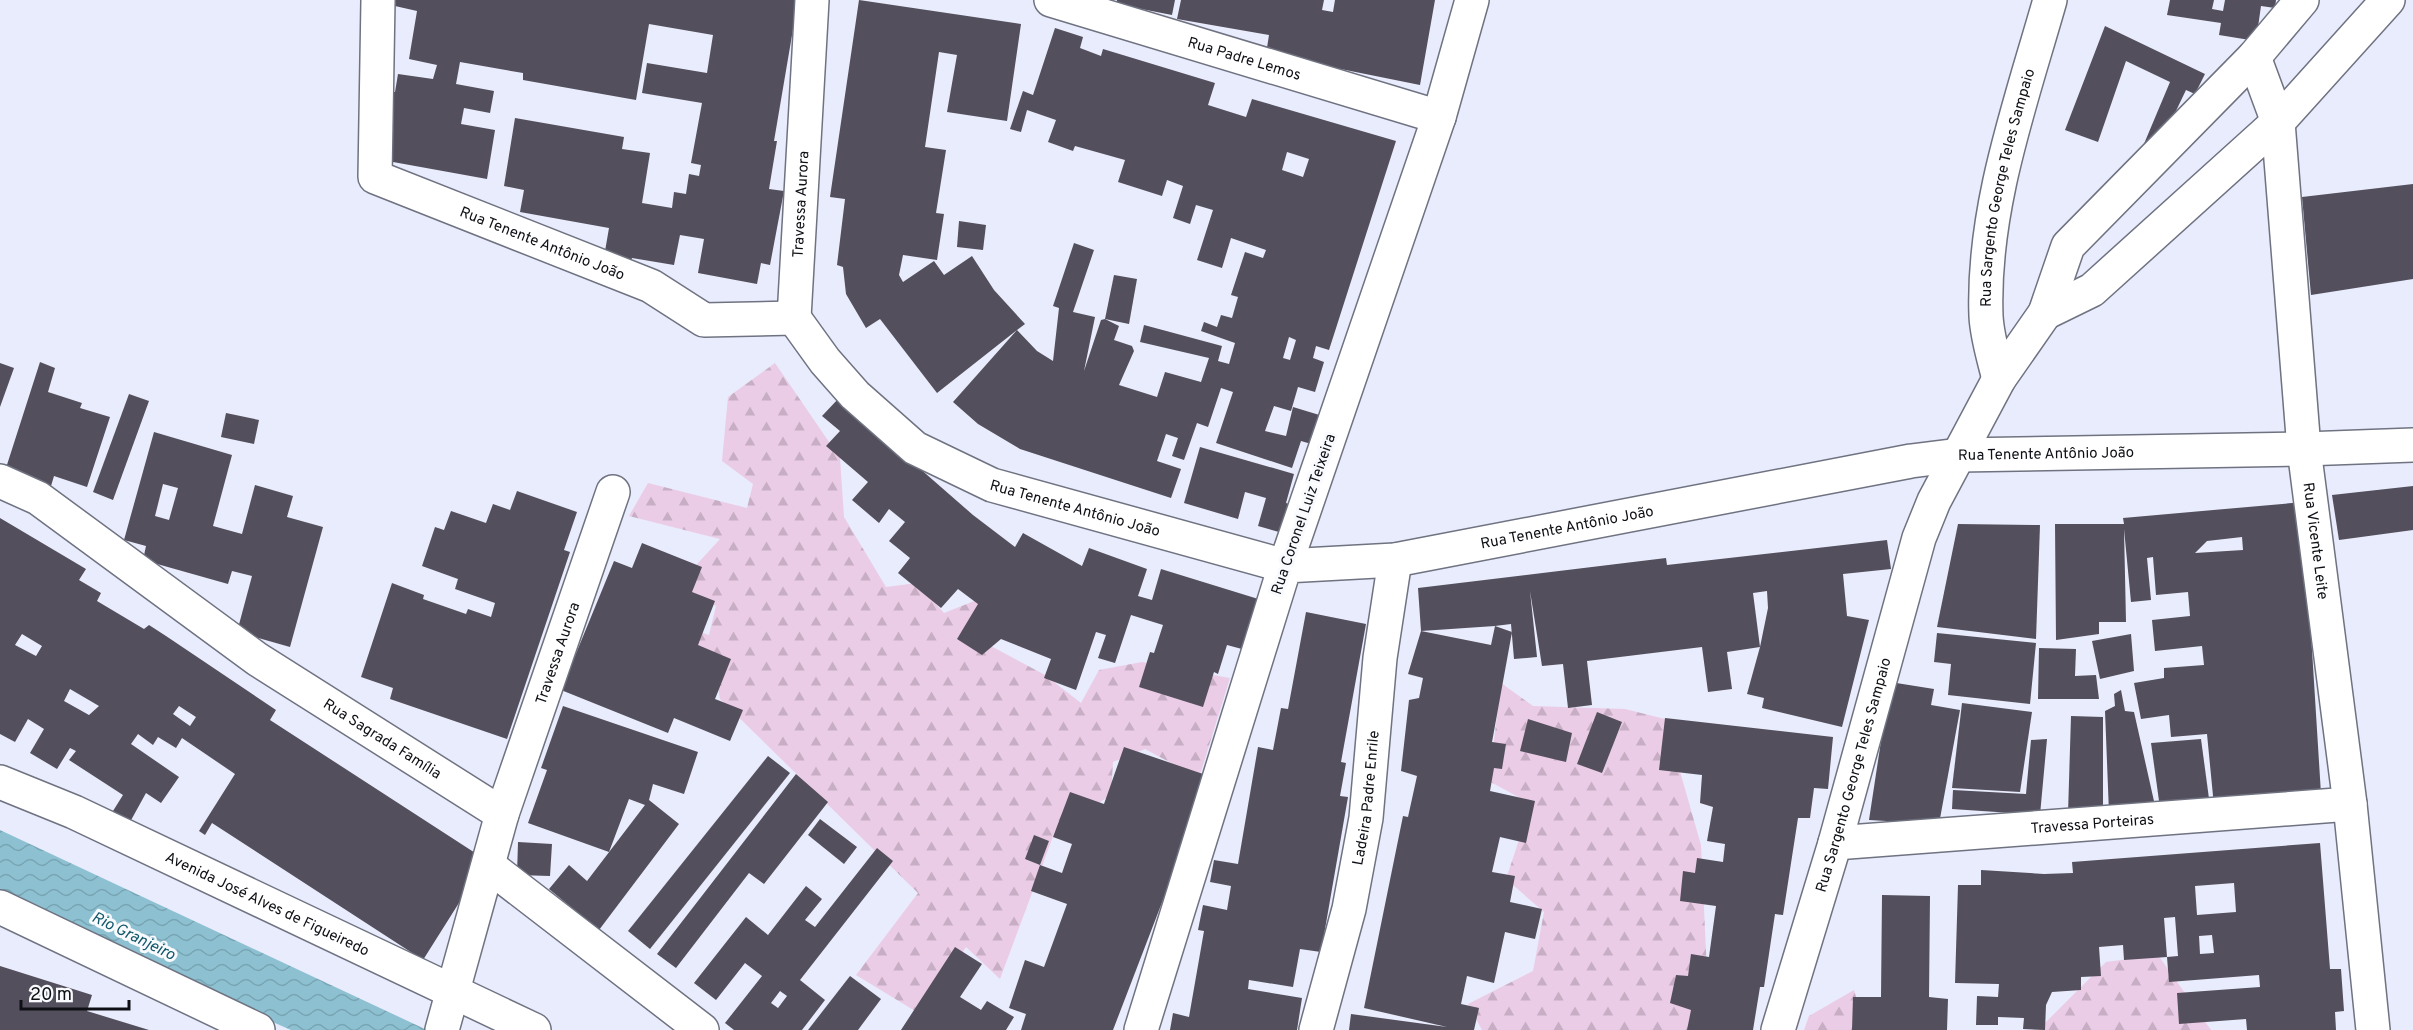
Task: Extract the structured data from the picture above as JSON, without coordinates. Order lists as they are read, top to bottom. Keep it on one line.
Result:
{"streets":{"street":["Rua Padre Lemos","Rua Sargento George Teles Sampaio","Travessa Aurora","Rua Tenente Antônio João","Rua Coronel Luiz Teixeira","Rua Vicente Leite","Rua Sagrada Família","Ladeira Padre Enrile","Travessa Porteiras","Avenida José Alves de Figueiredo"]},"crossings":[["Rua Padre Lemos","Rua Coronel Luiz Teixeira"],["Rua Sargento George Teles Sampaio","Rua Tenente Antônio João"],["Rua Sargento George Teles Sampaio","Rua Vicente Leite"],["Rua Sargento George Teles Sampaio","Travessa Porteiras"],["Travessa Aurora","Rua Tenente Antônio João"],["Travessa Aurora","Rua Sagrada Família"],["Rua Tenente Antônio João","Rua Coronel Luiz Teixeira"],["Rua Tenente Antônio João","Rua Vicente Leite"],["Rua Tenente Antônio João","Ladeira Padre Enrile"],["Rua Vicente Leite","Travessa Porteiras"]],"water":["Rio Granjeiro"],"scale_bar":"20 m"}
